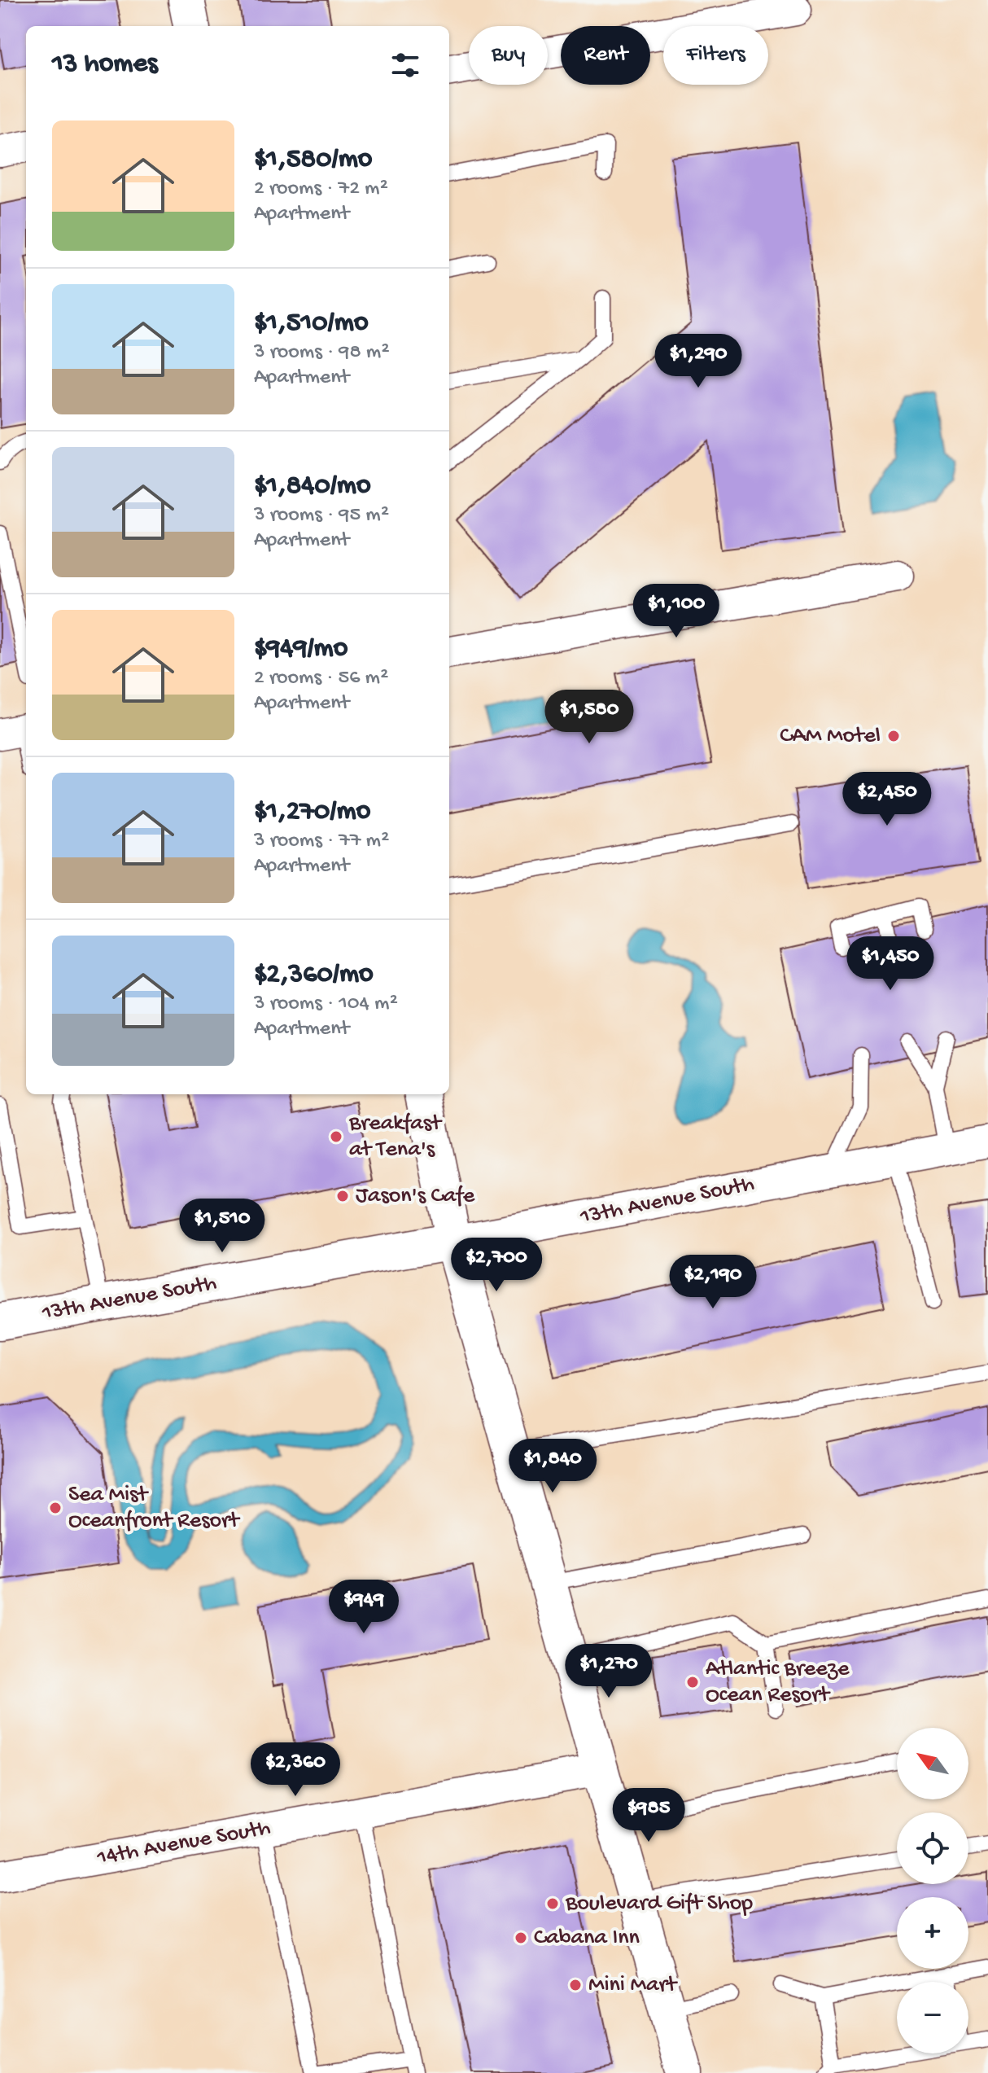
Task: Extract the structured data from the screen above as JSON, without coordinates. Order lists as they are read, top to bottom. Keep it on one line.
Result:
{"streets":{"main road":["13th Avenue South"],"street":["14th Avenue South"]},"places":["CAM Motel","Breakfast at Tena's","Jason's Cafe","Sea Mist Oceanfront Resort","Atlantic Breeze Ocean Resort","Boulevard Gift Shop","Cabana Inn","Mini Mart"],"north":"top left","page":{"chip":["Buy","Rent","Filters"],"heading":"13 homes","list":[{"name":"$1,580/mo","note":"2 rooms · 72 m² · Apartment"},{"name":"$1,510/mo","note":"3 rooms · 98 m² · Apartment"},{"name":"$1,840/mo","note":"3 rooms · 95 m² · Apartment"},{"name":"$949/mo","note":"2 rooms · 56 m² · Apartment"},{"name":"$1,270/mo","note":"3 rooms · 77 m² · Apartment"},{"name":"$2,360/mo","note":"3 rooms · 104 m² · Apartment"}],"price":["$1,290","$1,100","$1,580","$2,450","$1,450","$1,510","$2,700","$2,190","$1,840","$949","$1,270","$2,360","$985"],"map_buttons":["+","−"]}}
